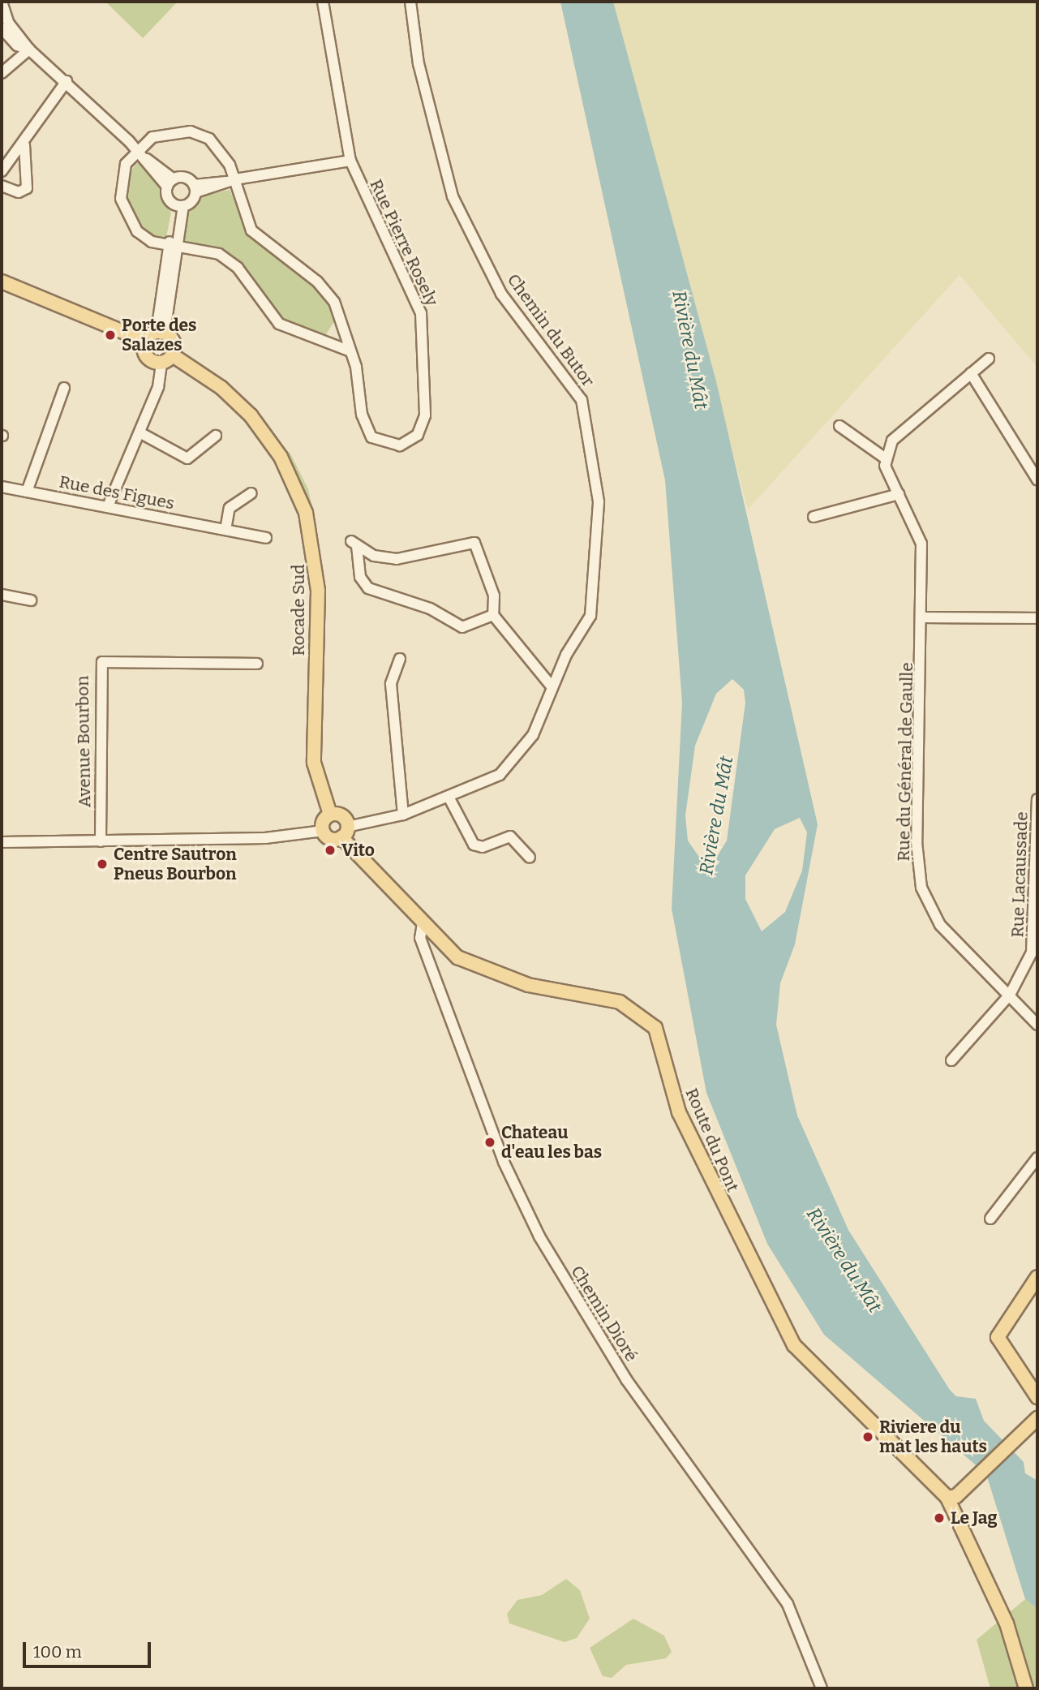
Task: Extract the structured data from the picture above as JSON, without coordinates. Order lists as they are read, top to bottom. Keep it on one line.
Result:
{"streets":{"main road":["Rocade Sud","Route du Pont"],"street":["Rue Pierre Rosely","Chemin du Butor","Rue des Figues","Avenue Bourbon","Rue du Général de Gaulle","Rue Lacaussade","Chemin Dioré"]},"crossings":[["Chemin du Butor","Route du Pont"],["Rocade Sud","Route du Pont"],["Rue du Général de Gaulle","Rue Lacaussade"],["Route du Pont","Chemin Dioré"]],"water":["Rivière du Mât"],"places":["Porte des Salazes","Vito","Centre Sautron Pneus Bourbon","Chateau d'eau les bas","Riviere du mat les hauts","Le Jag"],"scale_bar":"100 m"}
